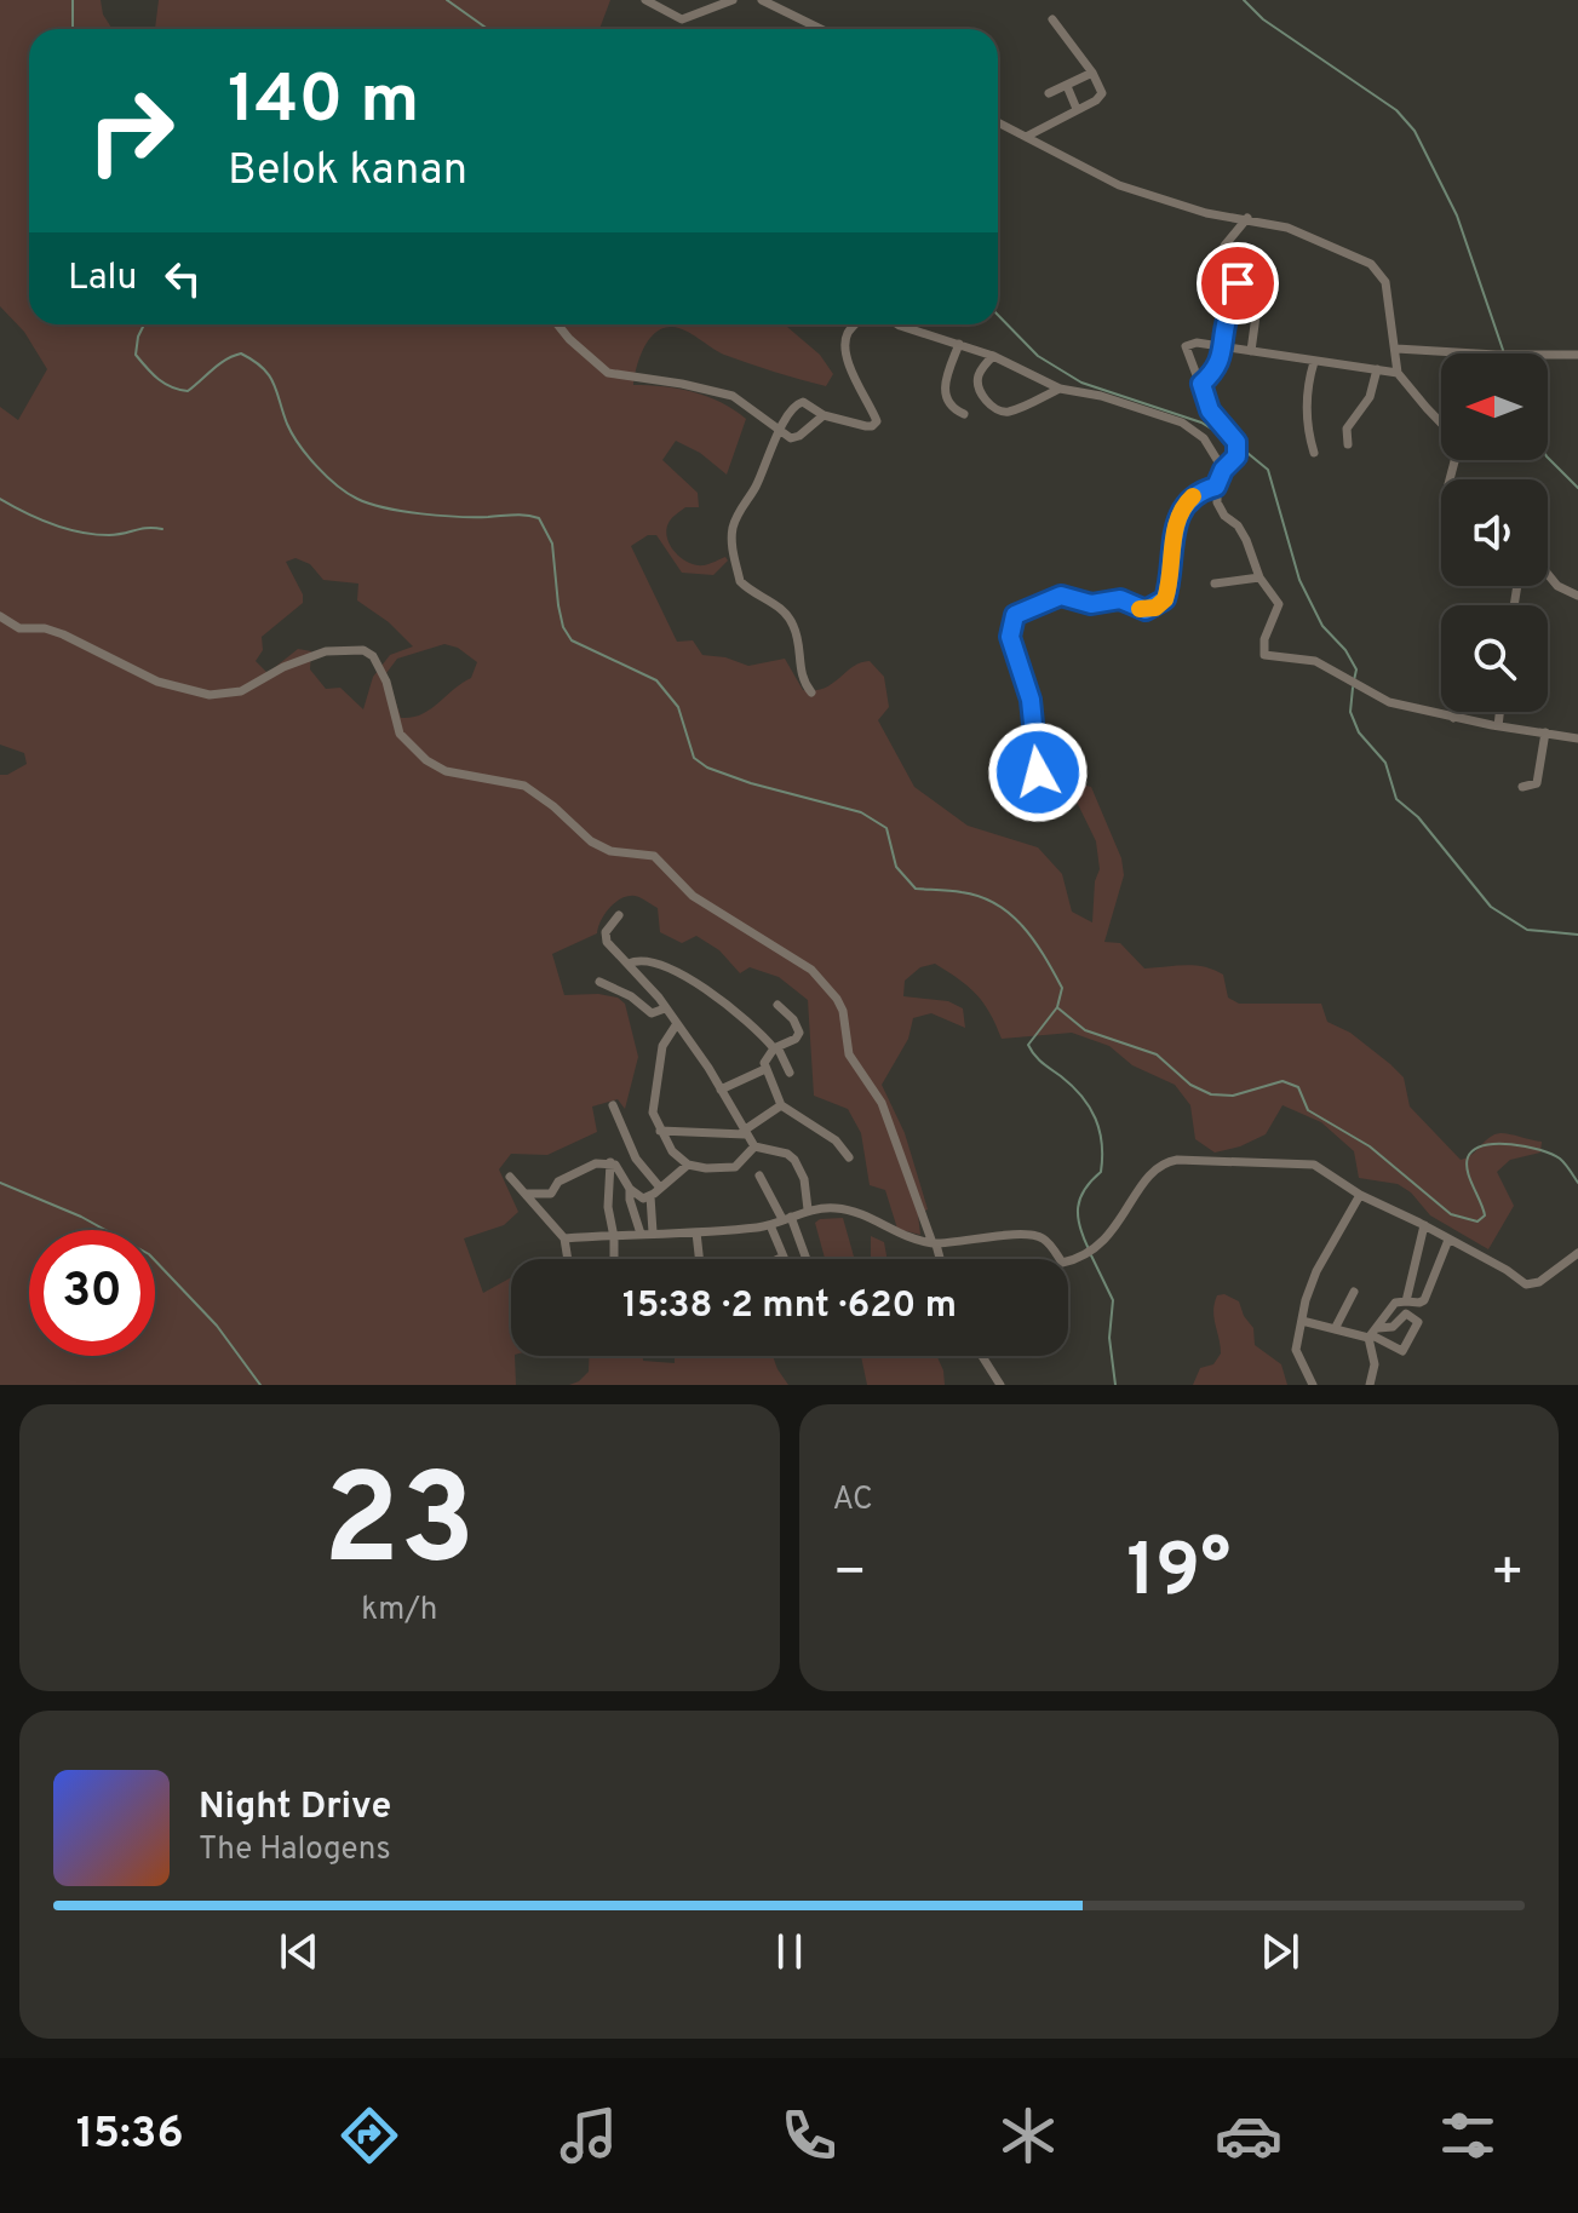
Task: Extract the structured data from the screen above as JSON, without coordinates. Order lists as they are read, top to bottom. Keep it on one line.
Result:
{"north":"left","page":{"turn":["140 m","Belok kanan"],"then":"Lalu","limit":"30","trip":"15:38 · 2 mnt · 620 m","tile":[["23","km/h"],"AC"],"heat":["−","19°","+"],"song":["Night Drive","The Halogens"],"tabs":"15:36"}}
